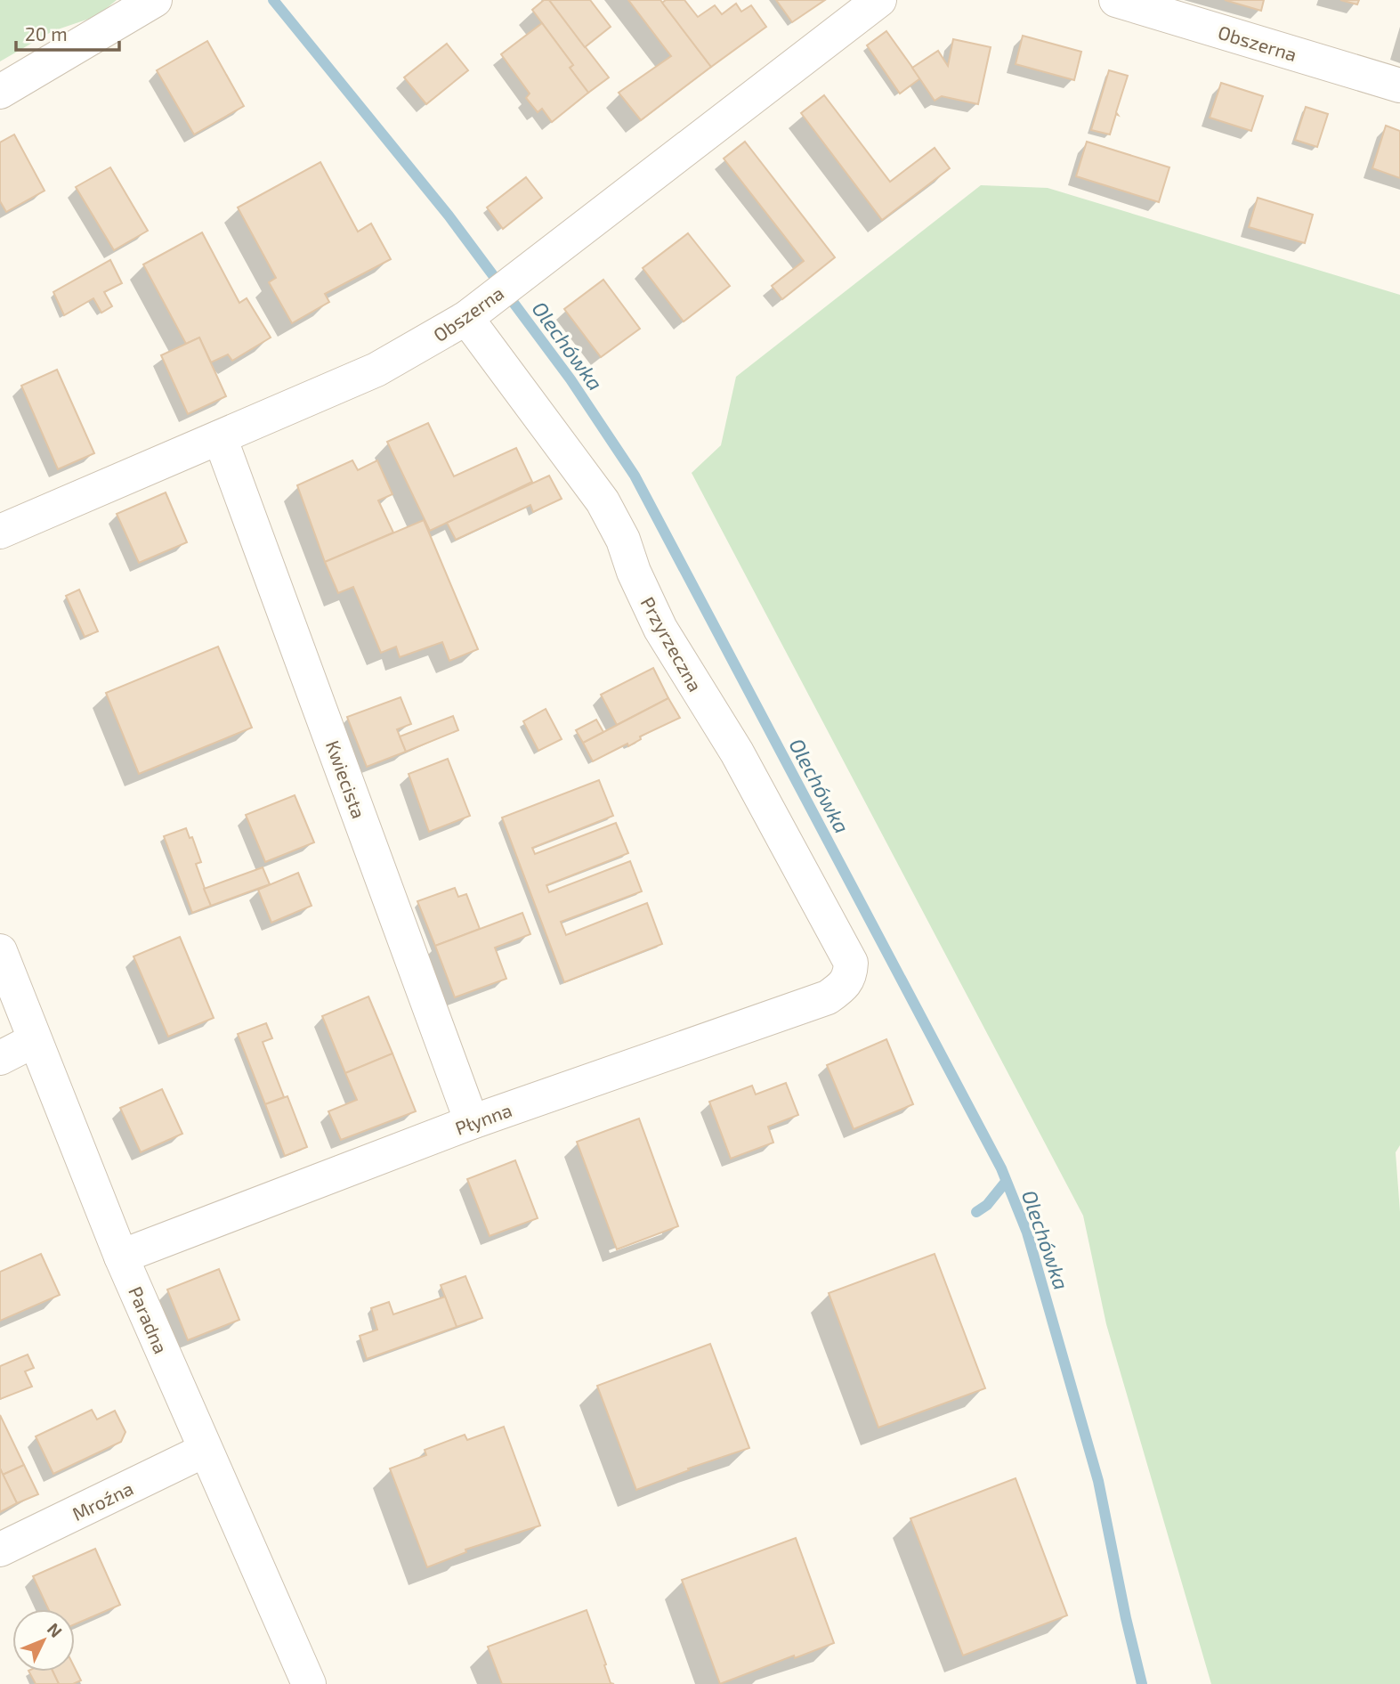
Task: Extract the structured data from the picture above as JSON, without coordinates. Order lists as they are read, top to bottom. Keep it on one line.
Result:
{"streets":{"street":["Obszerna","Przyrzeczna","Kwiecista","Płynna","Paradna","Mroźna"]},"crossings":[["Obszerna","Przyrzeczna"],["Obszerna","Kwiecista"],["Przyrzeczna","Płynna"],["Kwiecista","Płynna"],["Płynna","Paradna"],["Paradna","Mroźna"]],"water":["Olechówka"],"scale_bar":"20 m","north":"top right"}
